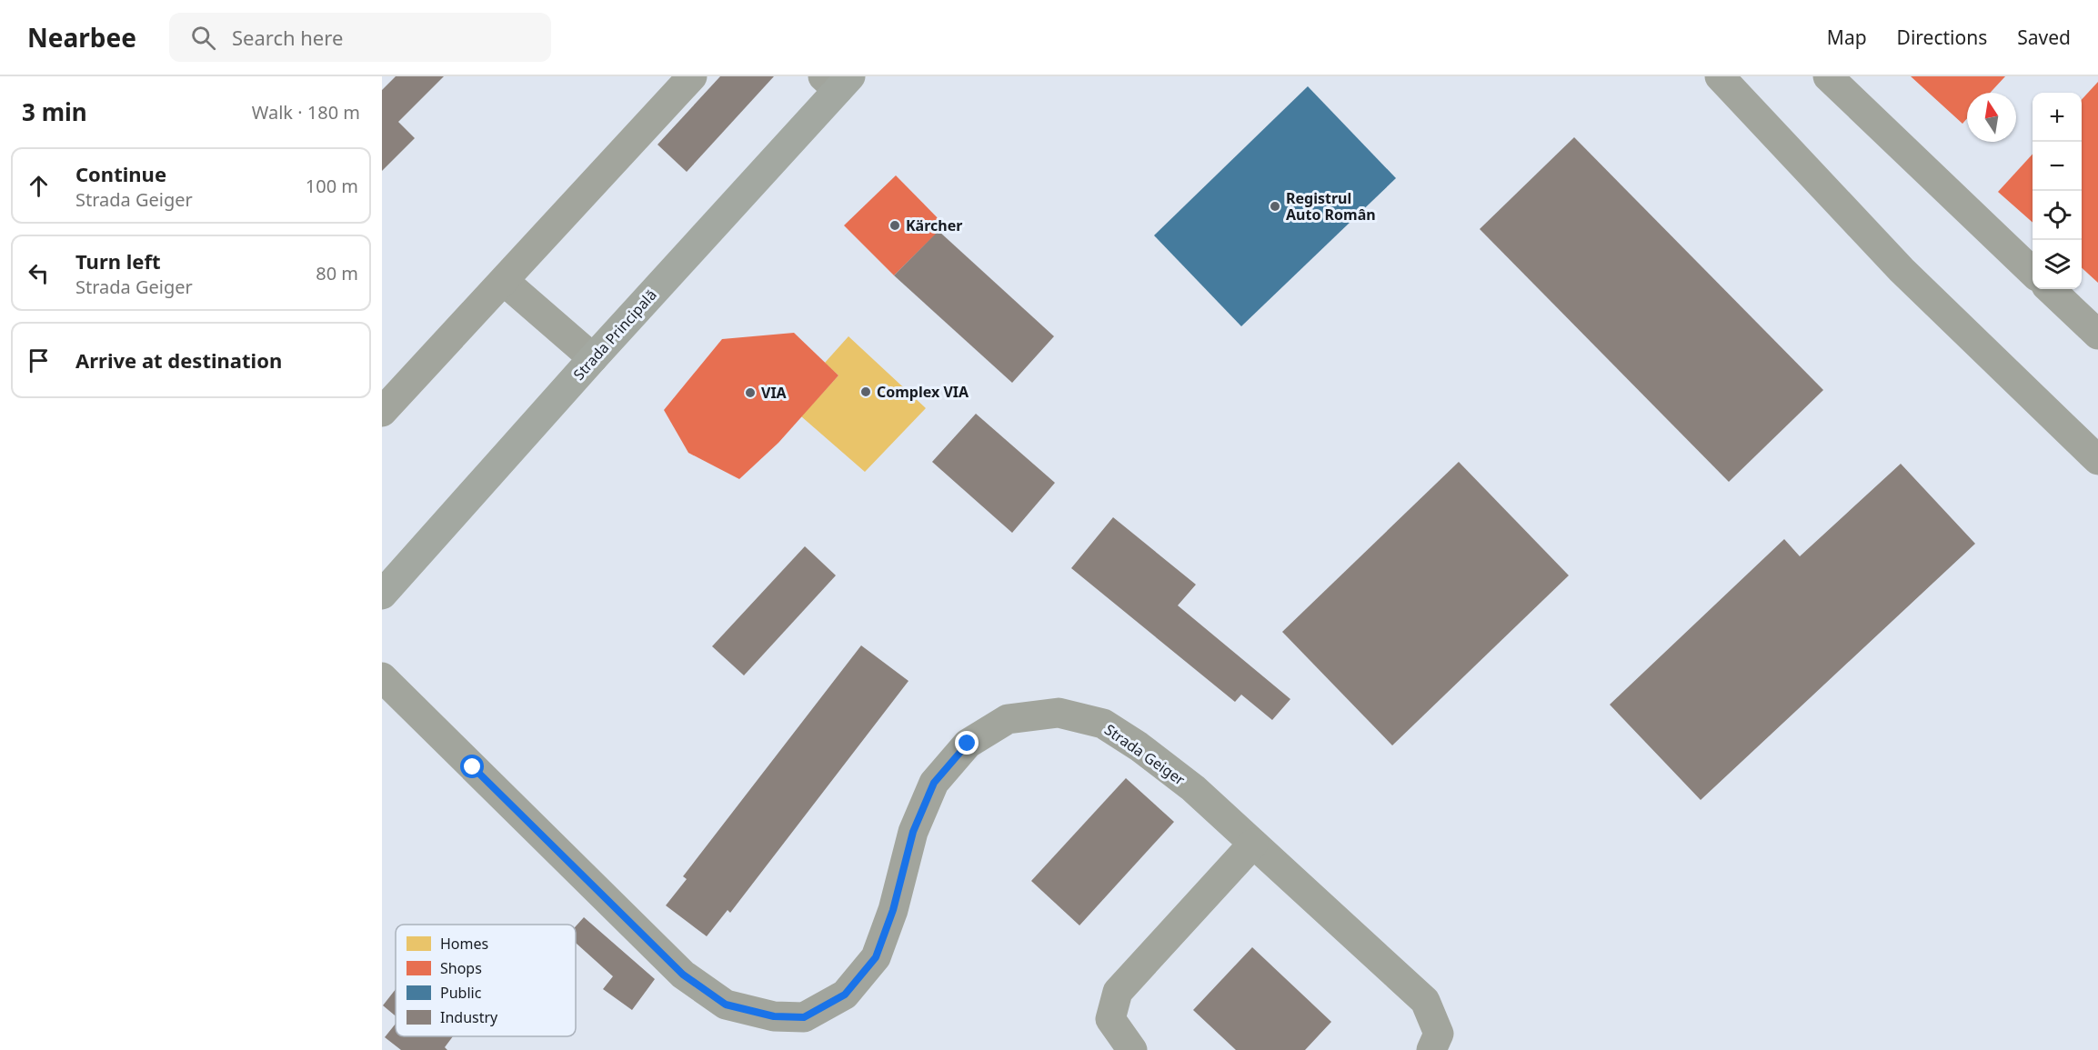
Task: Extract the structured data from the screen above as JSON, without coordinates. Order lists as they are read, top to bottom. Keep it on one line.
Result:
{"streets":{"main road":["Strada Principală"],"lane":["Strada Geiger"]},"places":["Registrul Auto Român","Kärcher","Complex VIA","VIA"],"legend":["Homes","Shops","Public","Industry"],"north":"top","page":{"header":"Nearbee","search":"Search here","nav":["Map","Directions","Saved"],"heading":["3 min","Walk · 180 m"],"map_buttons":["+","−"],"list":[["Continue","Strada Geiger","100 m"],["Turn left","Strada Geiger","80 m"],"Arrive at destination"]}}
